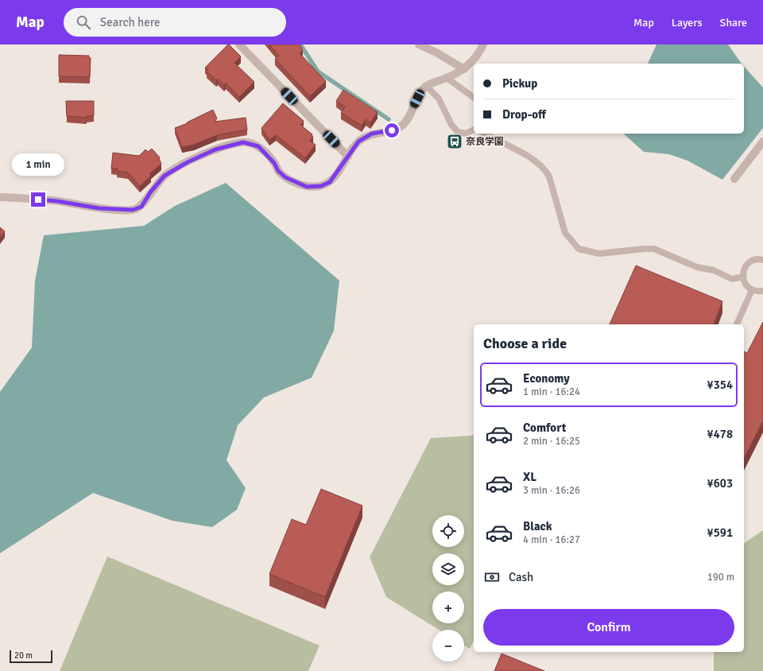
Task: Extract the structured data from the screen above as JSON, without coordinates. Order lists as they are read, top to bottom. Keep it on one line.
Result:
{"places":{"bus stop":["奈良学園"]},"scale_bar":"20 m","page":{"header":"Map","search":"Search here","nav":["Map","Layers","Share"],"banner":["Pickup","Drop-off"],"bubble":"1 min","heading":"Choose a ride","list":[{"name":"Economy","note":"1 min · 16:24","value":"¥354"},{"name":"Comfort","note":"2 min · 16:25","value":"¥478"},{"name":"XL","note":"3 min · 16:26","value":"¥603"},{"name":"Black","note":"4 min · 16:27","value":"¥591"}],"map_buttons":["+","−"],"pay":["Cash","190 m"],"buttons":"Confirm","scale":"20 m"}}
